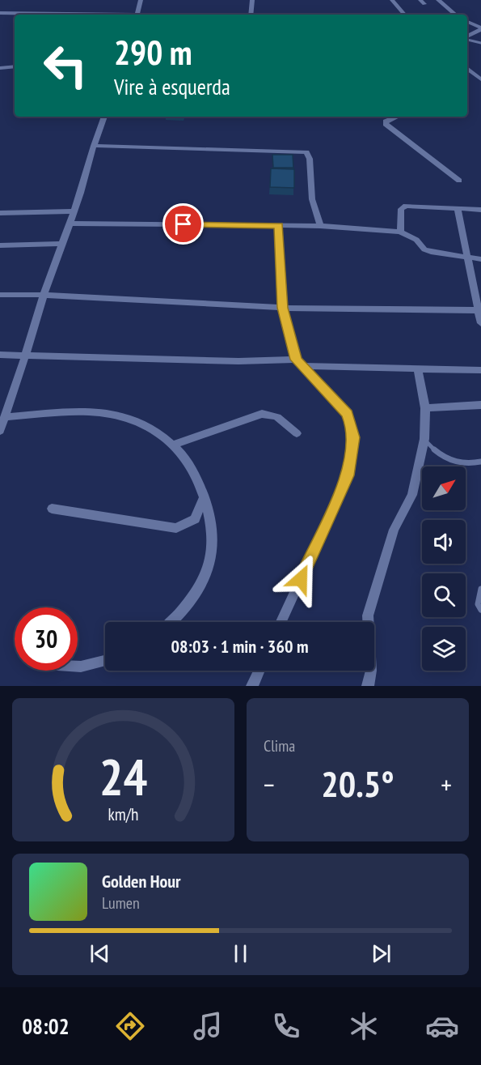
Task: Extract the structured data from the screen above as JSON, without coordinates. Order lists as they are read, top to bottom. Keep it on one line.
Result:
{"north":"top right","page":{"turn":["290 m","Vire à esquerda"],"limit":"30","trip":"08:03 · 1 min · 360 m","tile":"Clima","heat":["−","20.5°","+"],"song":["Golden Hour","Lumen"],"tabs":"08:02","gauge":["24","km/h"]}}
